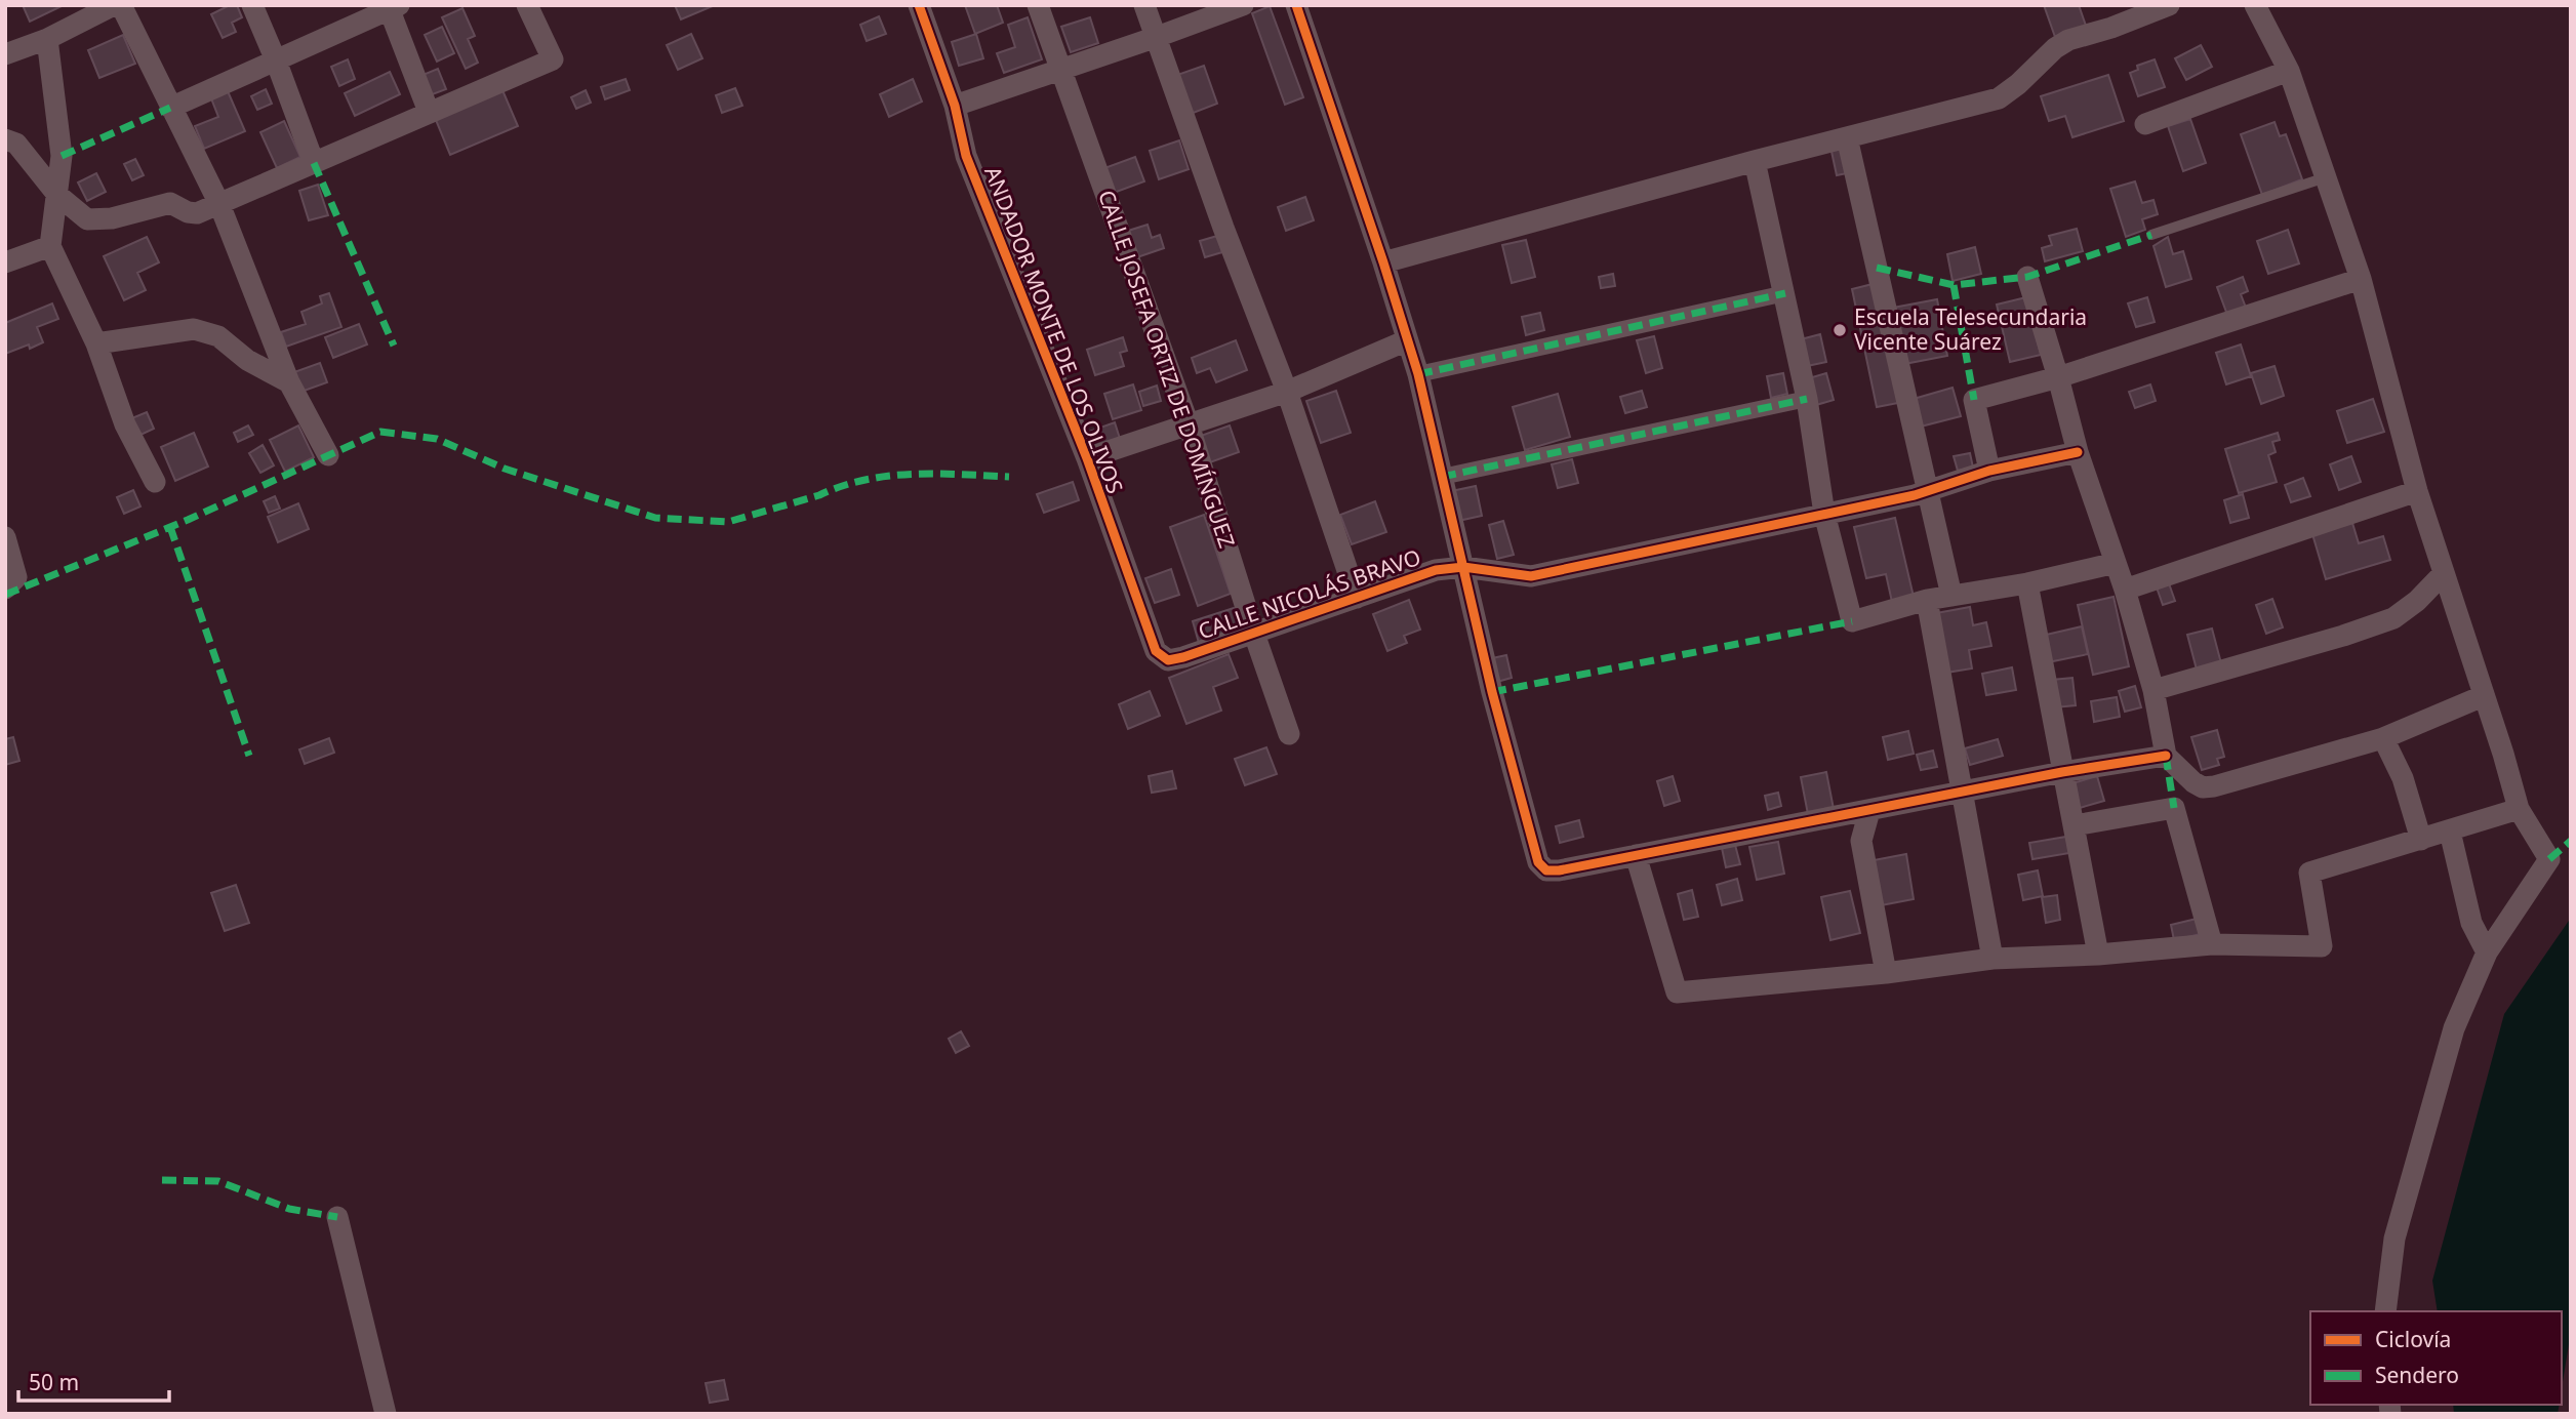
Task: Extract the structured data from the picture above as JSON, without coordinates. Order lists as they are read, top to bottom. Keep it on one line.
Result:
{"streets":{"street":["ANDADOR MONTE DE LOS OLIVOS","CALLE JOSEFA ORTIZ DE DOMÍNGUEZ","CALLE NICOLÁS BRAVO"]},"crossings":[["ANDADOR MONTE DE LOS OLIVOS","CALLE NICOLÁS BRAVO"],["CALLE JOSEFA ORTIZ DE DOMÍNGUEZ","CALLE NICOLÁS BRAVO"]],"places":["Escuela Telesecundaria Vicente Suárez"],"legend":["Ciclovía","Sendero"],"scale_bar":"50 m"}
